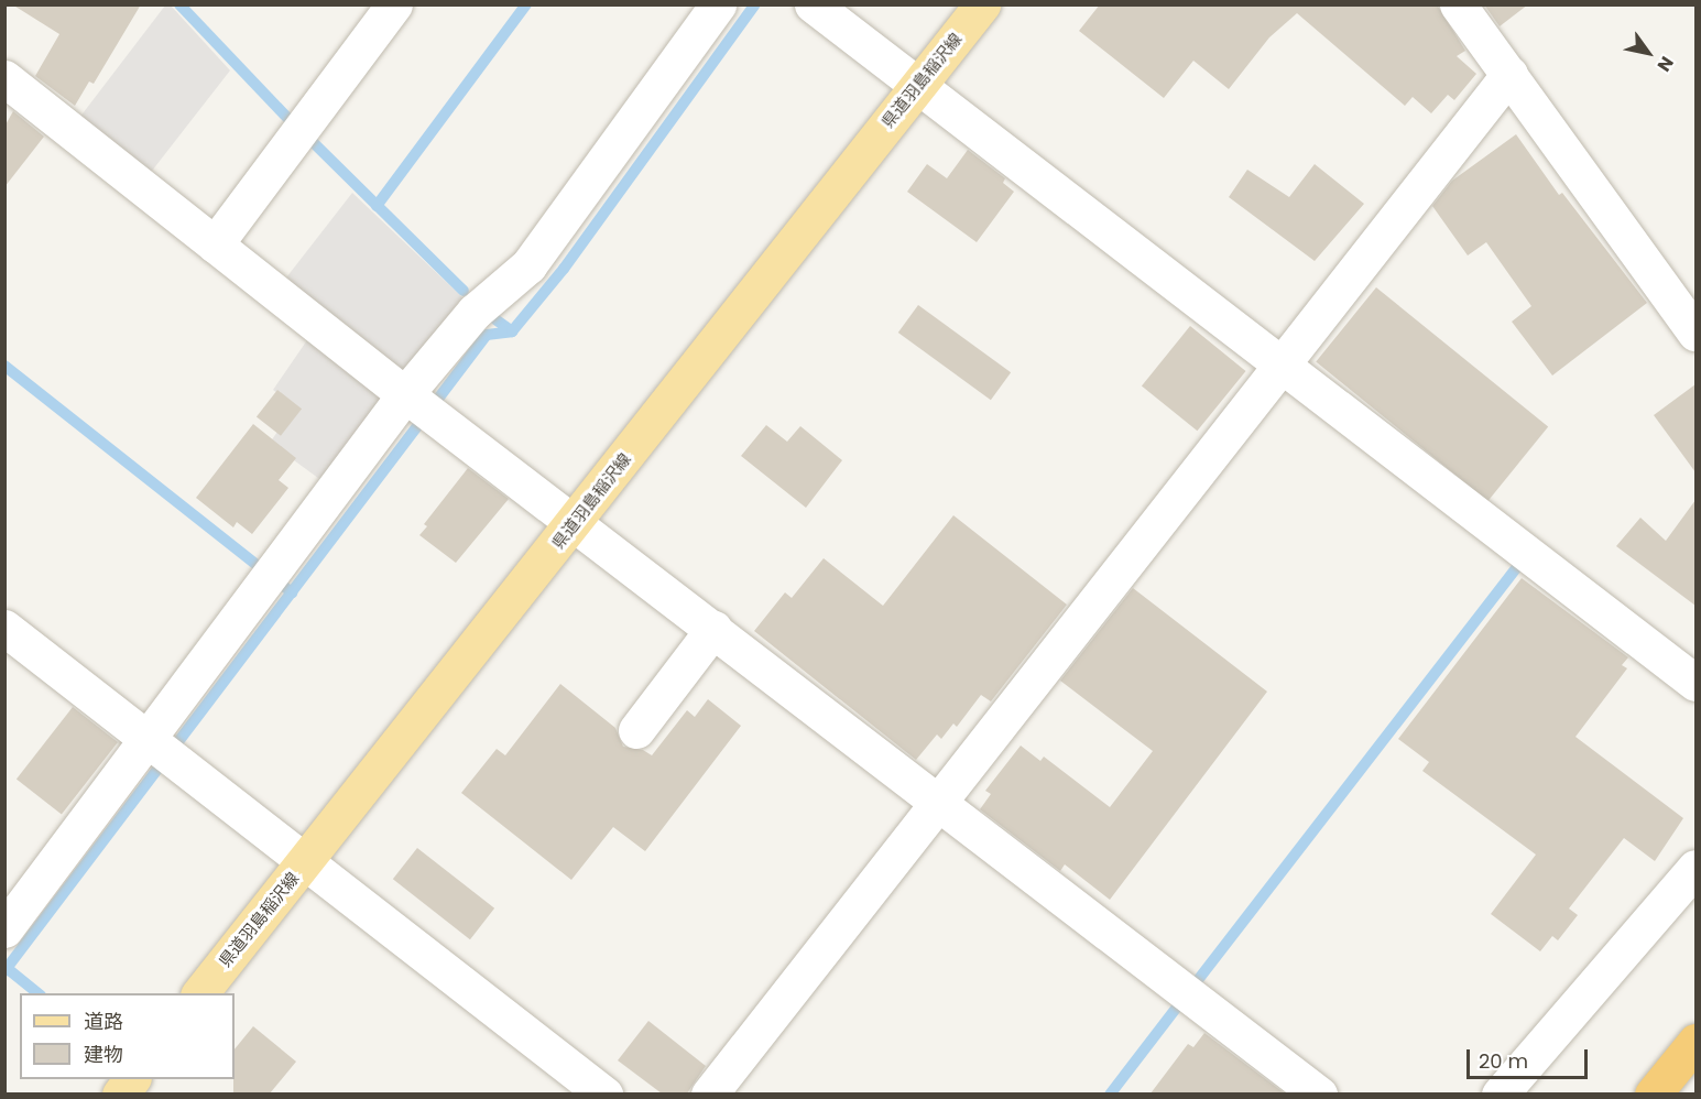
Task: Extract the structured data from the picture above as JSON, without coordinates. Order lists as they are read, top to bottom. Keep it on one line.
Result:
{"streets":{"main road":["県道羽島稲沢線"]},"legend":["道路","建物"],"scale_bar":"20 m","north":"bottom right"}
